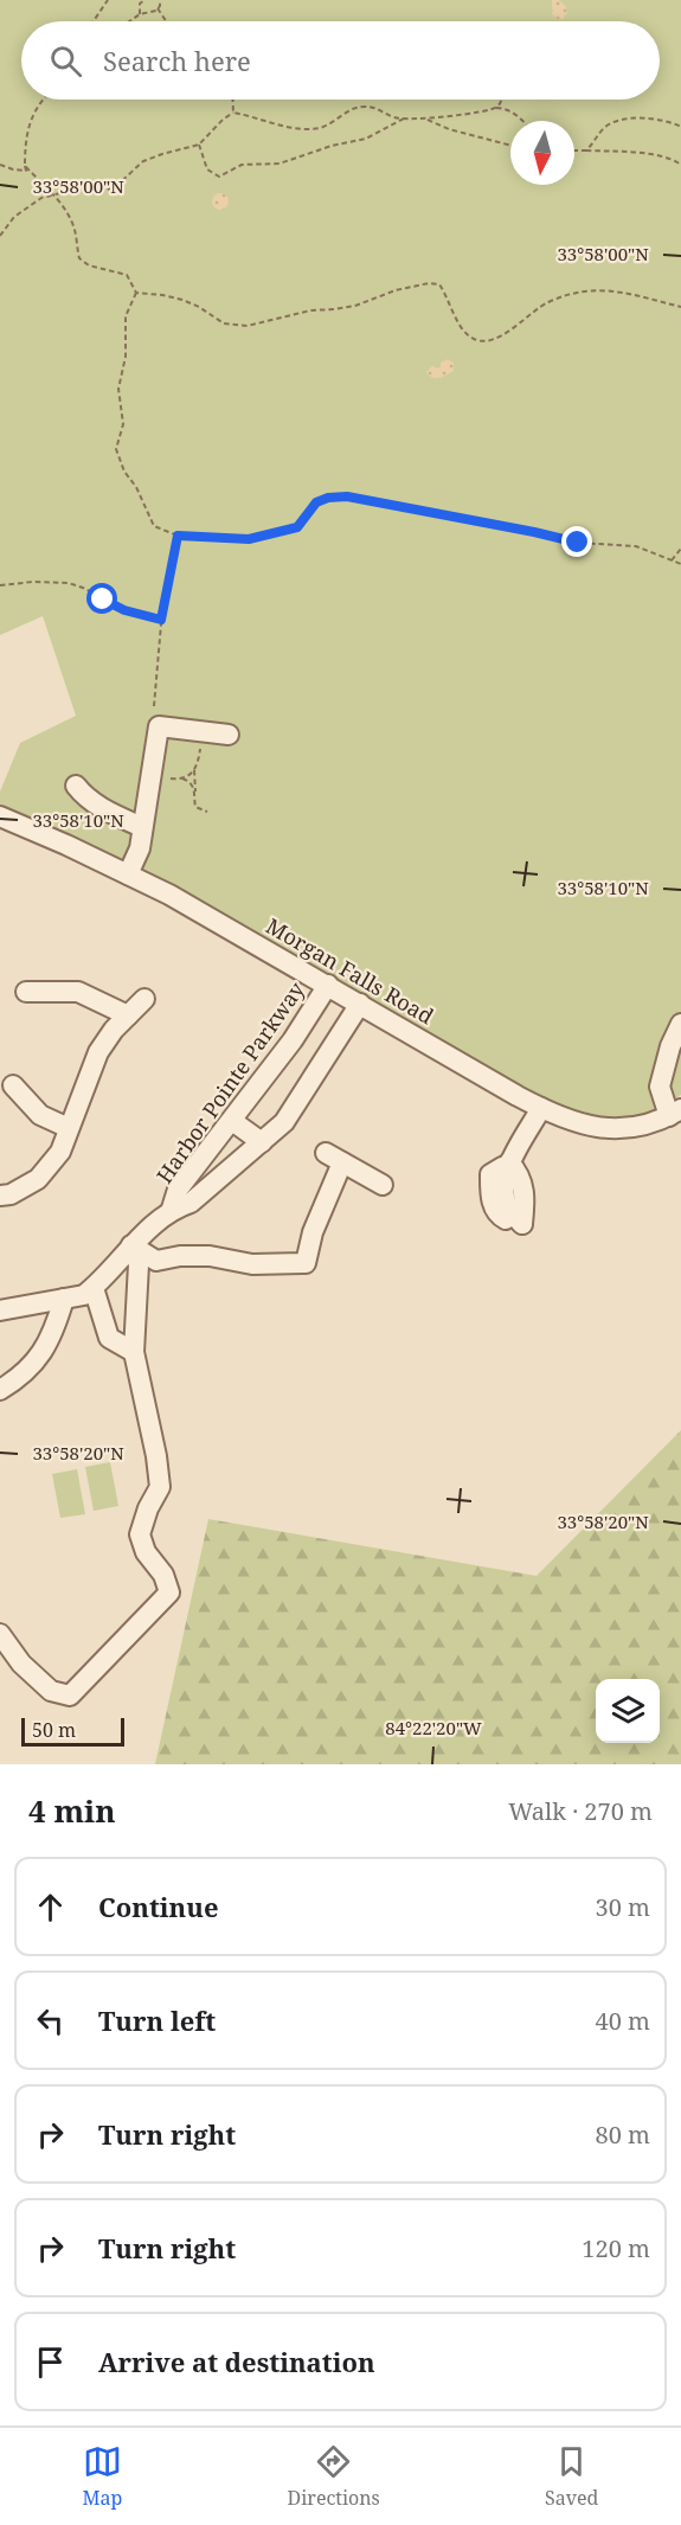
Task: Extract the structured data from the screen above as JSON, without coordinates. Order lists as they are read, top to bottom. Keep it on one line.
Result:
{"streets":{"street":["Morgan Falls Road","Harbor Pointe Parkway"]},"crossings":[["Morgan Falls Road","Harbor Pointe Parkway"]],"scale_bar":"50 m","north":"bottom","page":{"search":"Search here","scale":"50 m","heading":["4 min","Walk · 270 m"],"list":[["Continue","30 m"],["Turn left","40 m"],["Turn right","80 m"],["Turn right","120 m"],"Arrive at destination"],"nav":["Map","Directions","Saved"]},"coordinates":["33°58'00\"N","33°58'10\"N","33°58'20\"N","84°22'20\"W"]}
